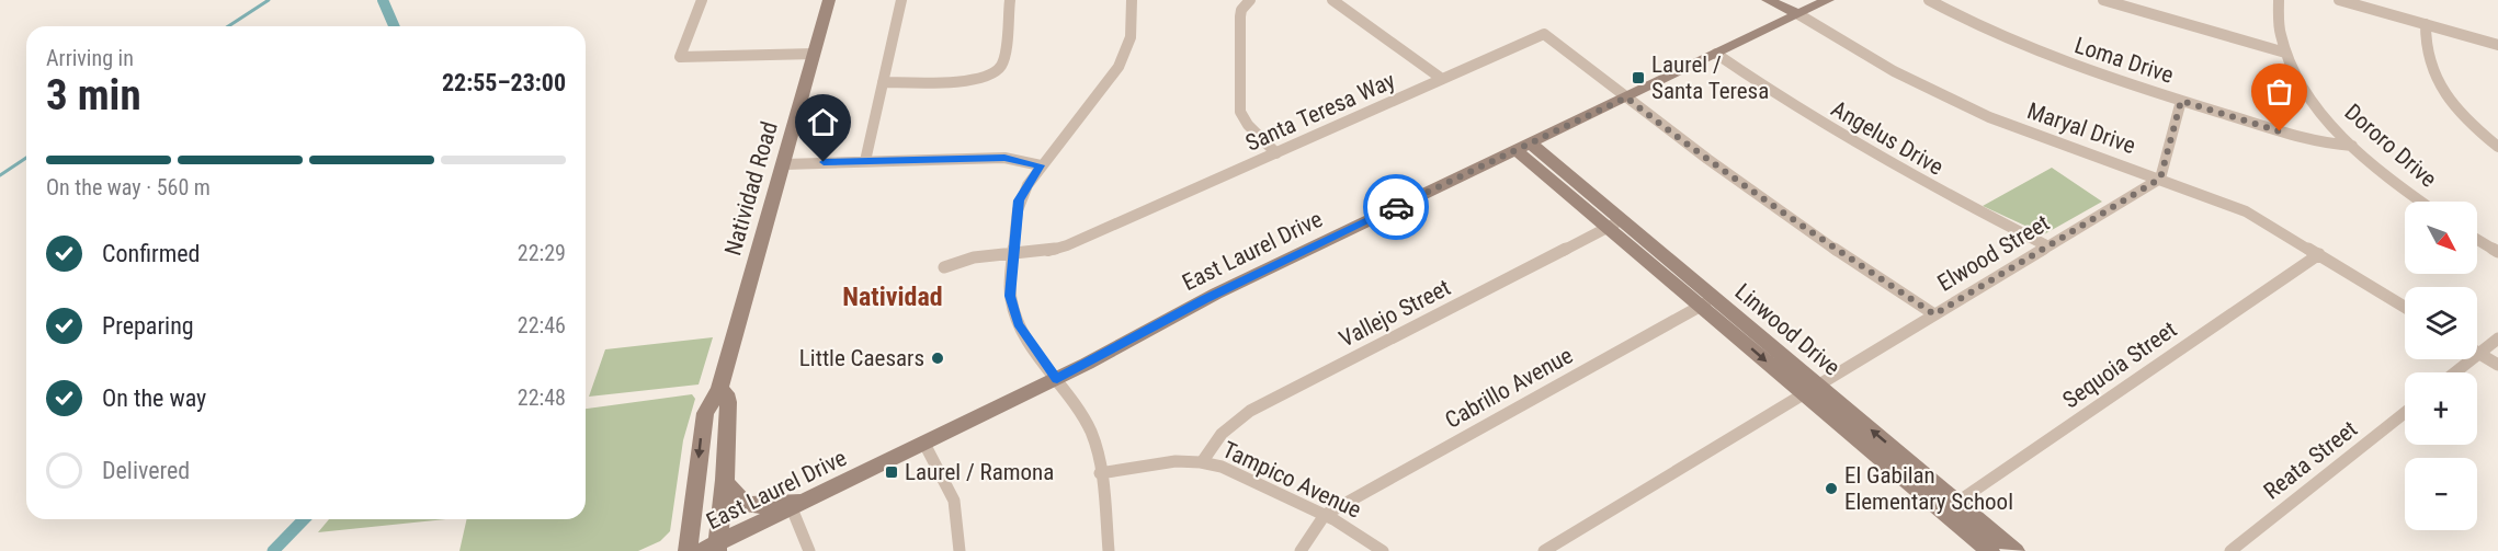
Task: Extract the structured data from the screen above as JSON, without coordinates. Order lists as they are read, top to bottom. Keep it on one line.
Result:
{"streets":{"main road":["Maryal Drive","Natividad Road","East Laurel Drive","Linwood Drive"],"street":["Loma Drive","Santa Teresa Way","Angelus Drive","Dororo Drive","Elwood Street","Vallejo Street","Sequoia Street","Cabrillo Avenue","Reata Street","Tampico Avenue"]},"crossings":[["Loma Drive","Dororo Drive"],["Santa Teresa Way","East Laurel Drive"],["Maryal Drive","East Laurel Drive"],["Maryal Drive","Elwood Street"],["Maryal Drive","Sequoia Street"],["Angelus Drive","East Laurel Drive"],["Angelus Drive","Elwood Street"],["East Laurel Drive","Linwood Drive"],["Elwood Street","Linwood Drive"],["Vallejo Street","Linwood Drive"],["Vallejo Street","Tampico Avenue"],["Linwood Drive","Sequoia Street"],["Linwood Drive","Cabrillo Avenue"],["Cabrillo Avenue","Tampico Avenue"]],"districts":["Natividad"],"places":{"transit":["Laurel / Santa Teresa","Laurel / Ramona"],"other":["Little Caesars","El Gabilan Elementary School"]},"north":"bottom right","page":{"heading":["3 min","Arriving in","22:55–23:00"],"bar":"On the way · 560 m","map_buttons":["+","−"],"list":[["Confirmed","22:29"],["Preparing","22:46"],["On the way","22:48"],"Delivered"]}}
